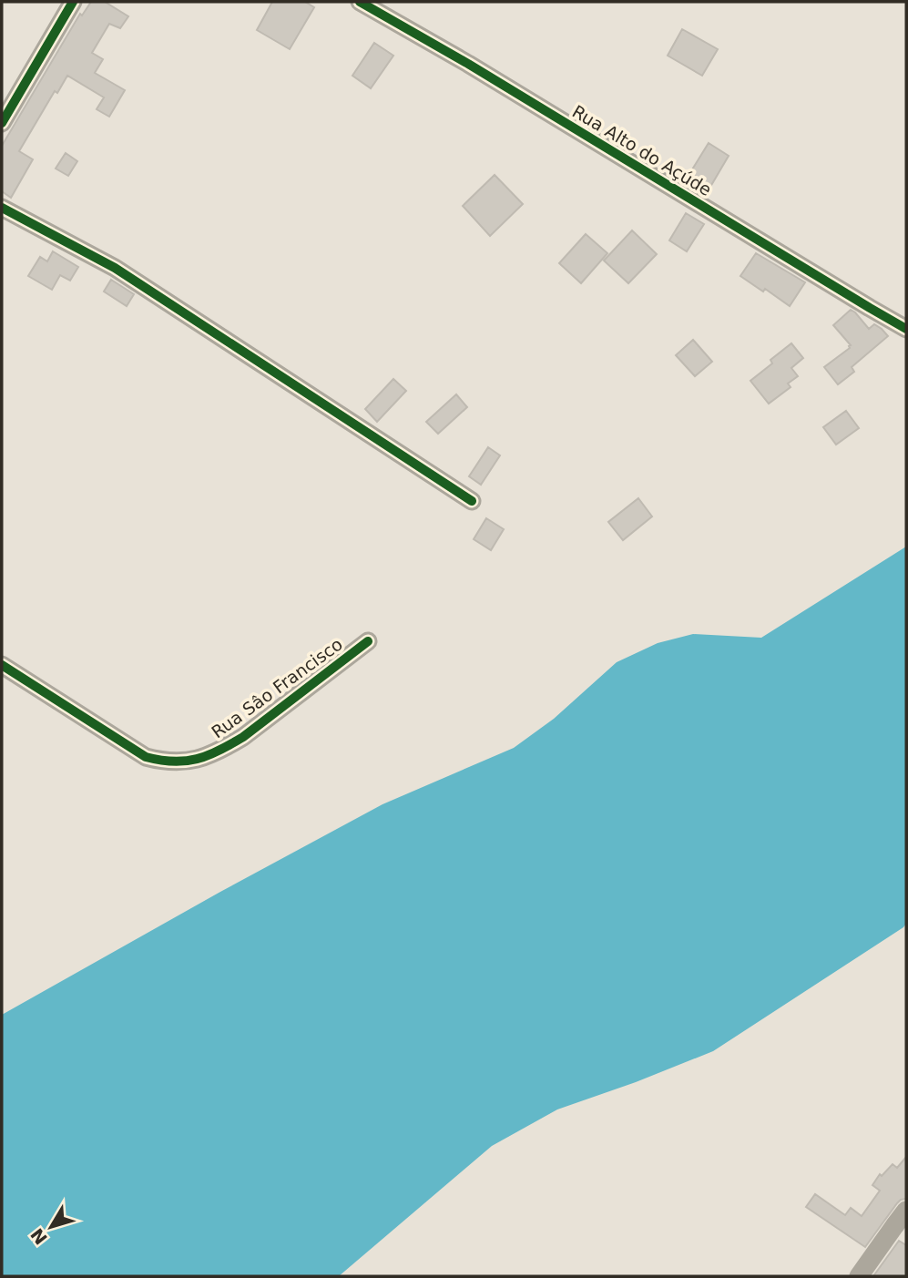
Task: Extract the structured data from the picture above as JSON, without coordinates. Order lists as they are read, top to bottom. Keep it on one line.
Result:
{"streets":{"street":["Rua Alto do Açúde","Rua Sâo Francisco"]},"north":"bottom left"}
